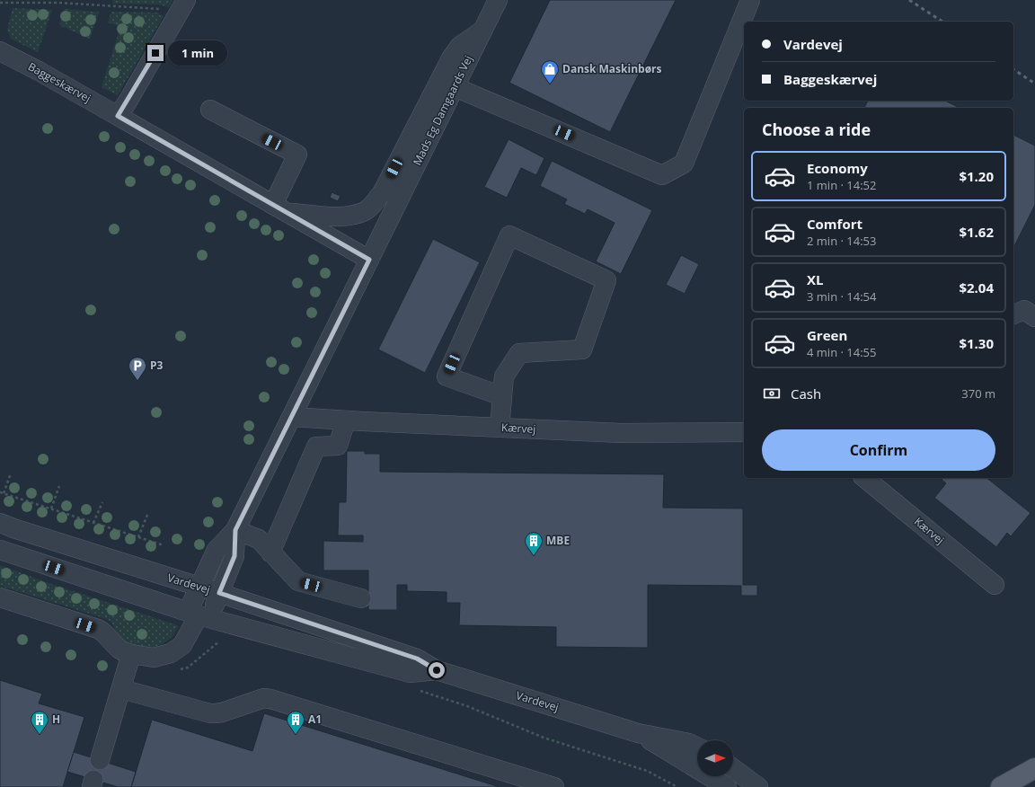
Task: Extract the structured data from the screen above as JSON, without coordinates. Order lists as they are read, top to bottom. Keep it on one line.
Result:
{"streets":{"street":["Baggeskærvej","Mads Eg Damgaards Vej","Kærvej","Vardevej"]},"crossings":[["Baggeskærvej","Mads Eg Damgaards Vej"],["Mads Eg Damgaards Vej","Kærvej"],["Mads Eg Damgaards Vej","Vardevej"]],"places":{"shop":["Dansk Maskinbørs"],"parking":["P3"],"building":["MBE","H","A1"]},"north":"right","page":{"banner":["Vardevej","Baggeskærvej"],"bubble":"1 min","heading":"Choose a ride","list":[{"name":"Economy","note":"1 min · 14:52","value":"$1.20"},{"name":"Comfort","note":"2 min · 14:53","value":"$1.62"},{"name":"XL","note":"3 min · 14:54","value":"$2.04"},{"name":"Green","note":"4 min · 14:55","value":"$1.30"}],"pay":["Cash","370 m"],"buttons":"Confirm"}}
